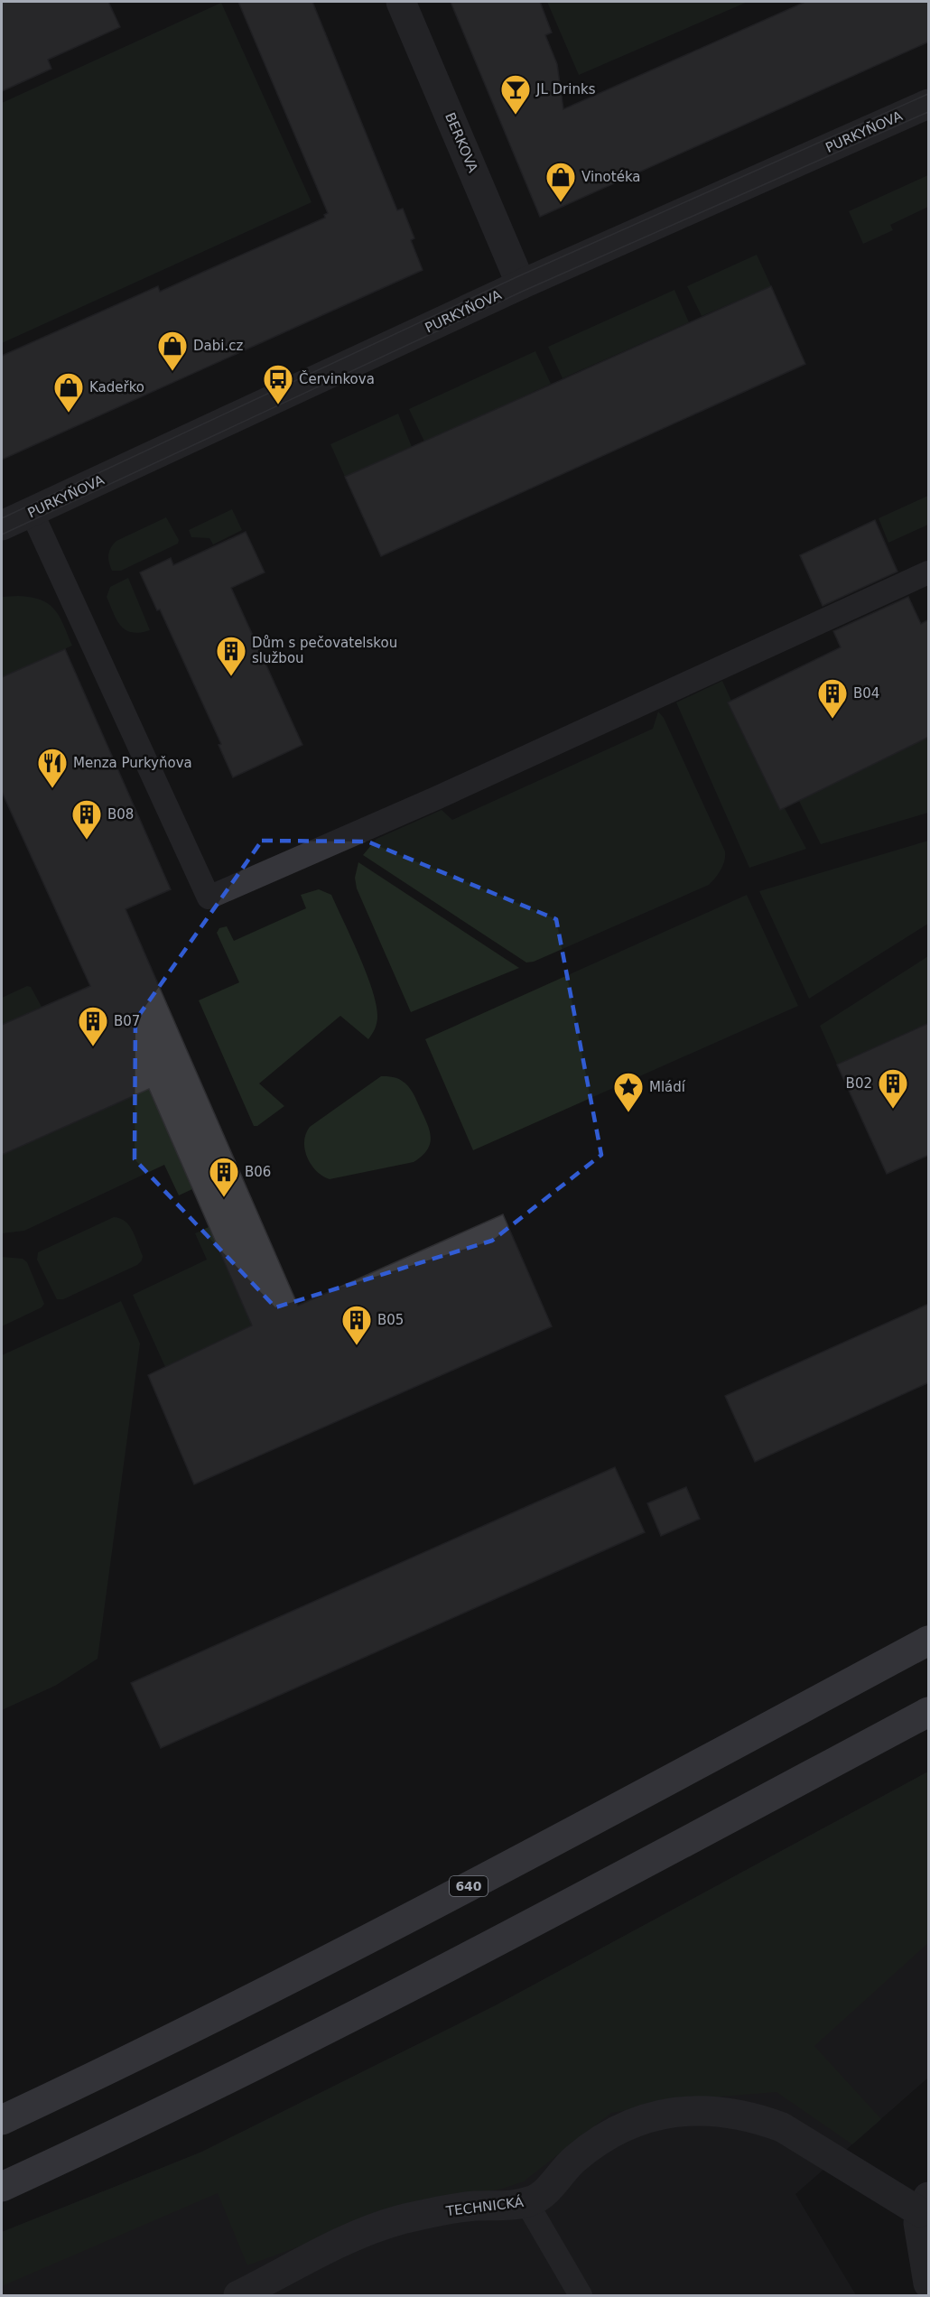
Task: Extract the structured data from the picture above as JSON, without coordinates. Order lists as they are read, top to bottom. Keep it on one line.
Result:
{"streets":{"highway":["640"],"street":["PURKYŇOVA","BERKOVA","TECHNICKÁ"]},"crossings":[["PURKYŇOVA","BERKOVA"]],"places":{"bar":["JL Drinks"],"shop":["Vinotéka","Dabi.cz","Kadeřko"],"bus stop":["Červinkova"],"building":["Dům s pečovatelskou službou","B04","B08","B07","B02","B06","B05"],"restaurant":["Menza Purkyňova"],"place":["Mládí"]}}
